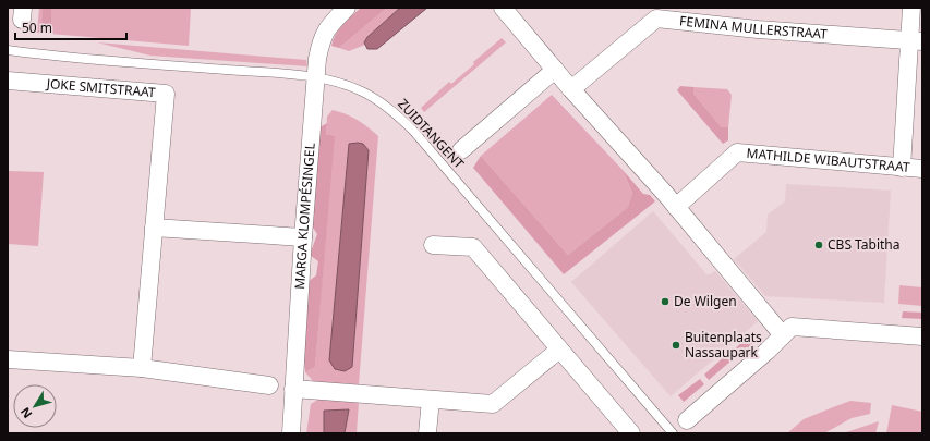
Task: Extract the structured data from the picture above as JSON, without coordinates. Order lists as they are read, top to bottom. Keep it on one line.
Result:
{"streets":{"street":["FEMINA MULLERSTRAAT","JOKE SMITSTRAAT","MATHILDE WIBAUTSTRAAT","MARGA KLOMPÉSINGEL"],"lane":["ZUIDTANGENT"]},"crossings":[["ZUIDTANGENT","MARGA KLOMPÉSINGEL"]],"places":["CBS Tabitha","De Wilgen","Buitenplaats Nassaupark"],"scale_bar":"50 m","north":"bottom left"}
